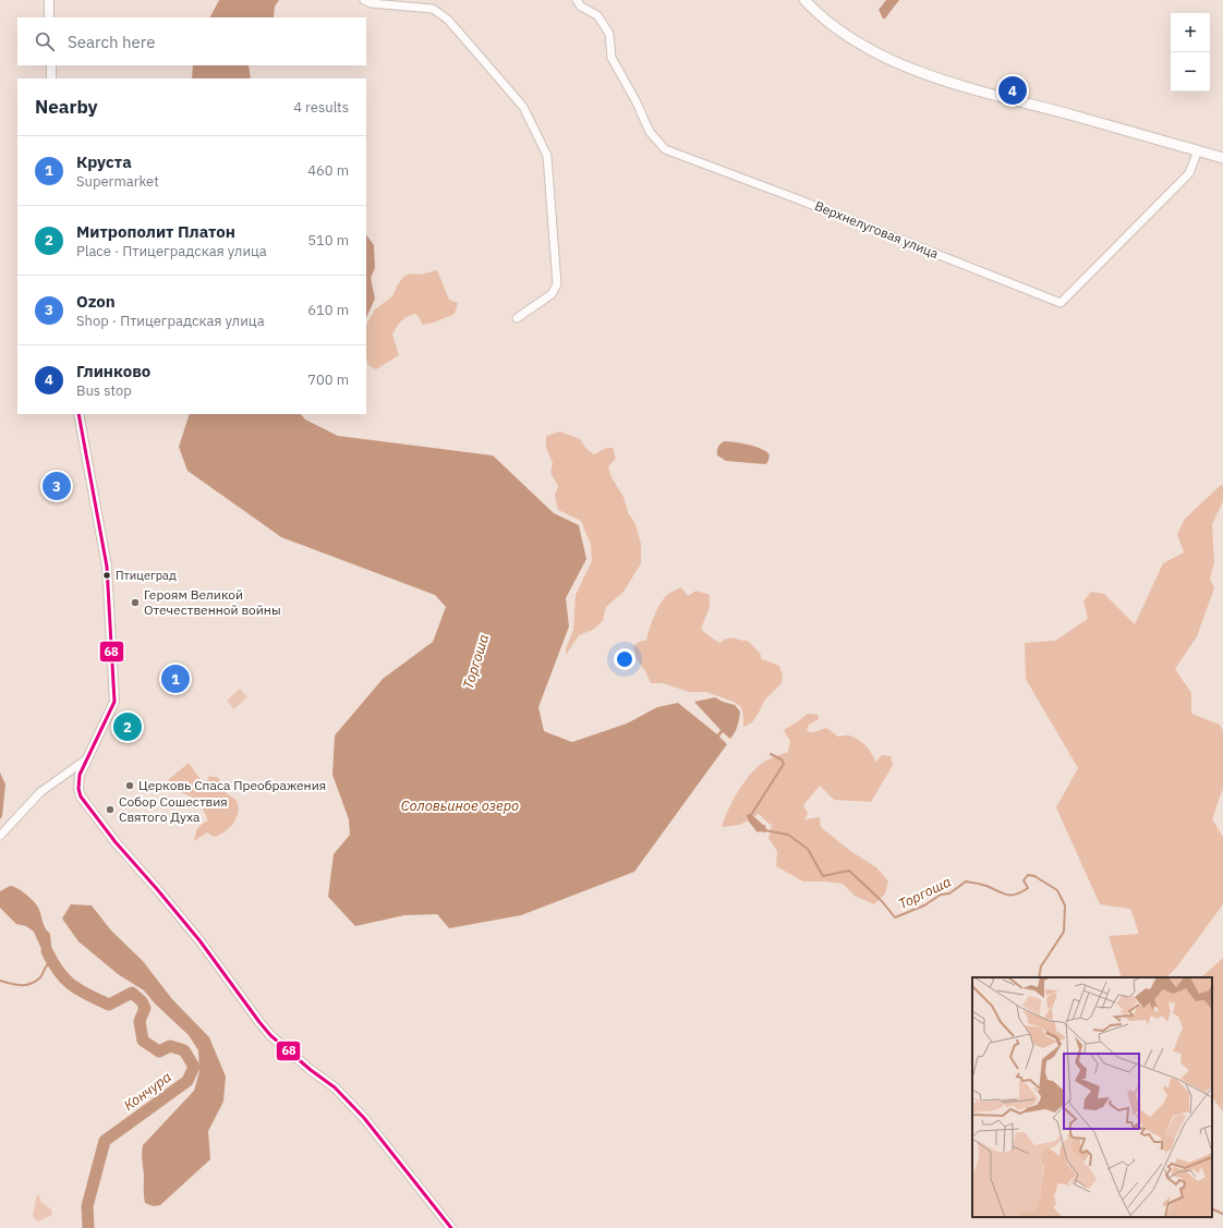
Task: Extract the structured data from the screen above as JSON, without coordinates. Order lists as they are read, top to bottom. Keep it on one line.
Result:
{"streets":{"street":["Верхнелуговая улица"]},"water":["Торгоша","Соловьиное озеро","Кончура"],"places":["Птицеград","Героям Великой Отечественной войны","Церковь Спаса Преображения","Собор Сошествия Святого Духа"],"lines":["transit line 68"],"page":{"map_buttons":["+","−"],"search":"Search here","pins":["4","3","1","2"],"heading":["Nearby","4 results"],"list":[{"mark":"1","name":"Круста","note":"Supermarket","value":"460 m"},{"mark":"2","name":"Митрополит Платон","note":"Place · Птицеградская улица","value":"510 m"},{"mark":"3","name":"Ozon","note":"Shop · Птицеградская улица","value":"610 m"},{"mark":"4","name":"Глинково","note":"Bus stop","value":"700 m"}]}}
